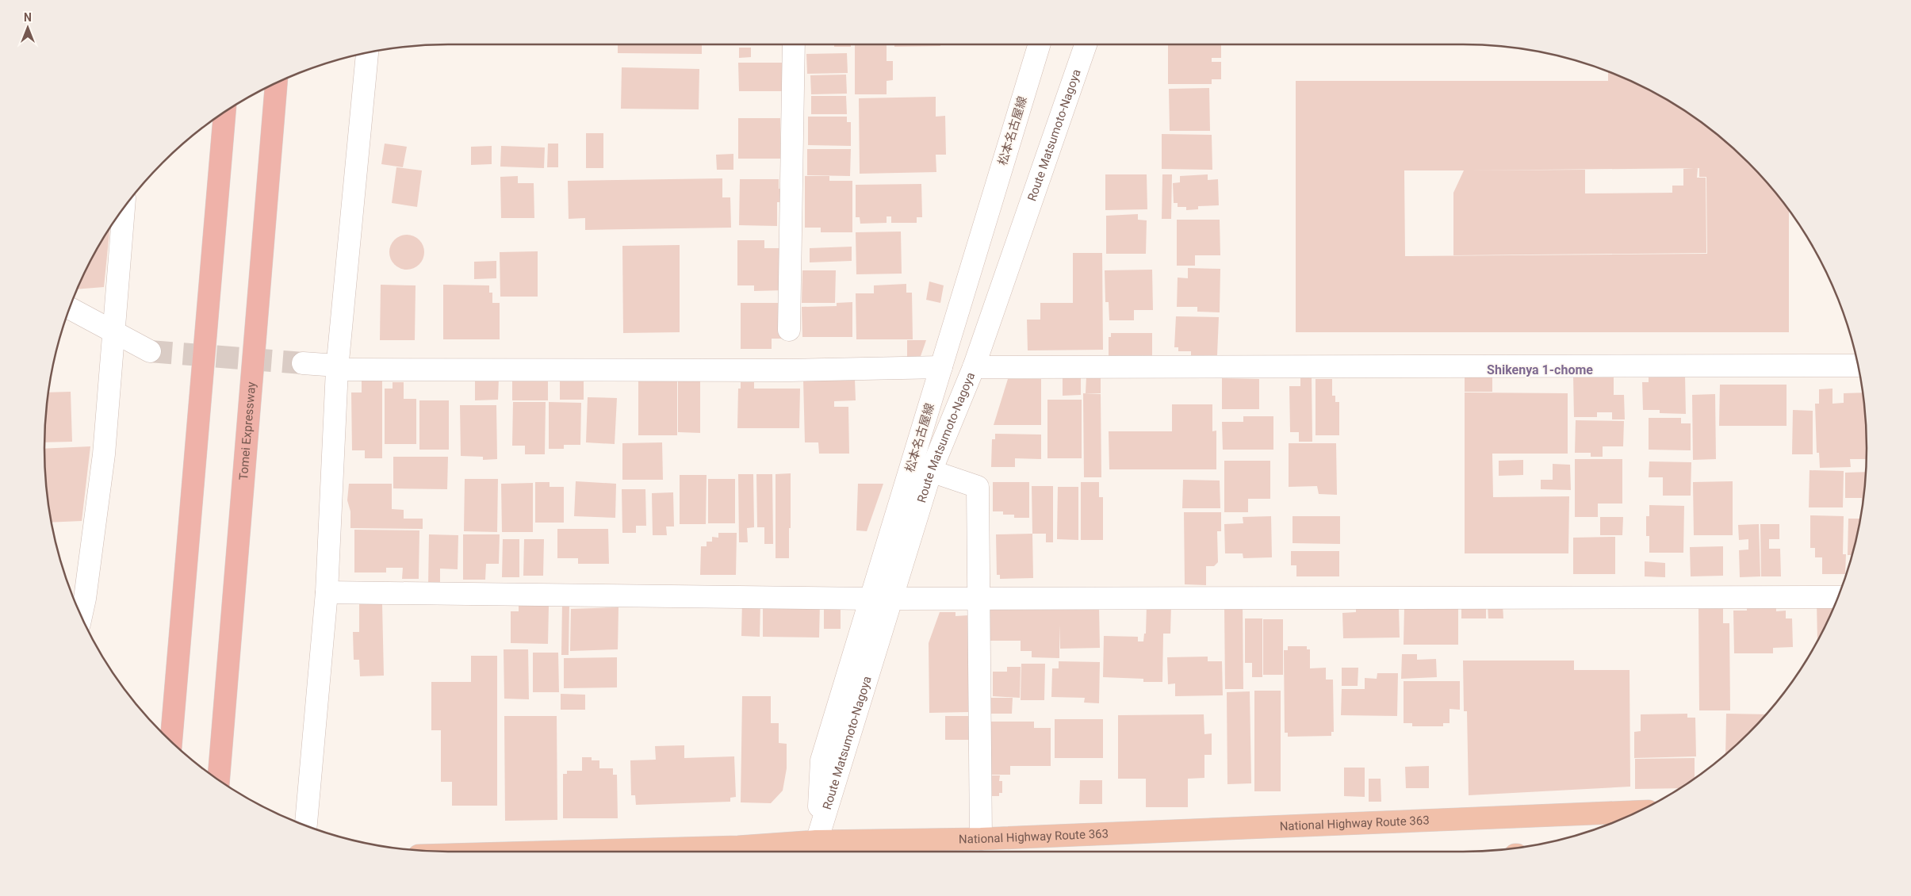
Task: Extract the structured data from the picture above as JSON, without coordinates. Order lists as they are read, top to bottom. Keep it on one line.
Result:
{"streets":{"highway":["Tomei Expressway","National Highway Route 363"],"street":["松本名古屋線","Route Matsumoto-Nagoya"]},"crossings":[["松本名古屋線","Route Matsumoto-Nagoya"],["松本名古屋線","National Highway Route 363"],["Route Matsumoto-Nagoya","National Highway Route 363"]],"districts":["Shikenya 1-chome"],"north":"top"}
